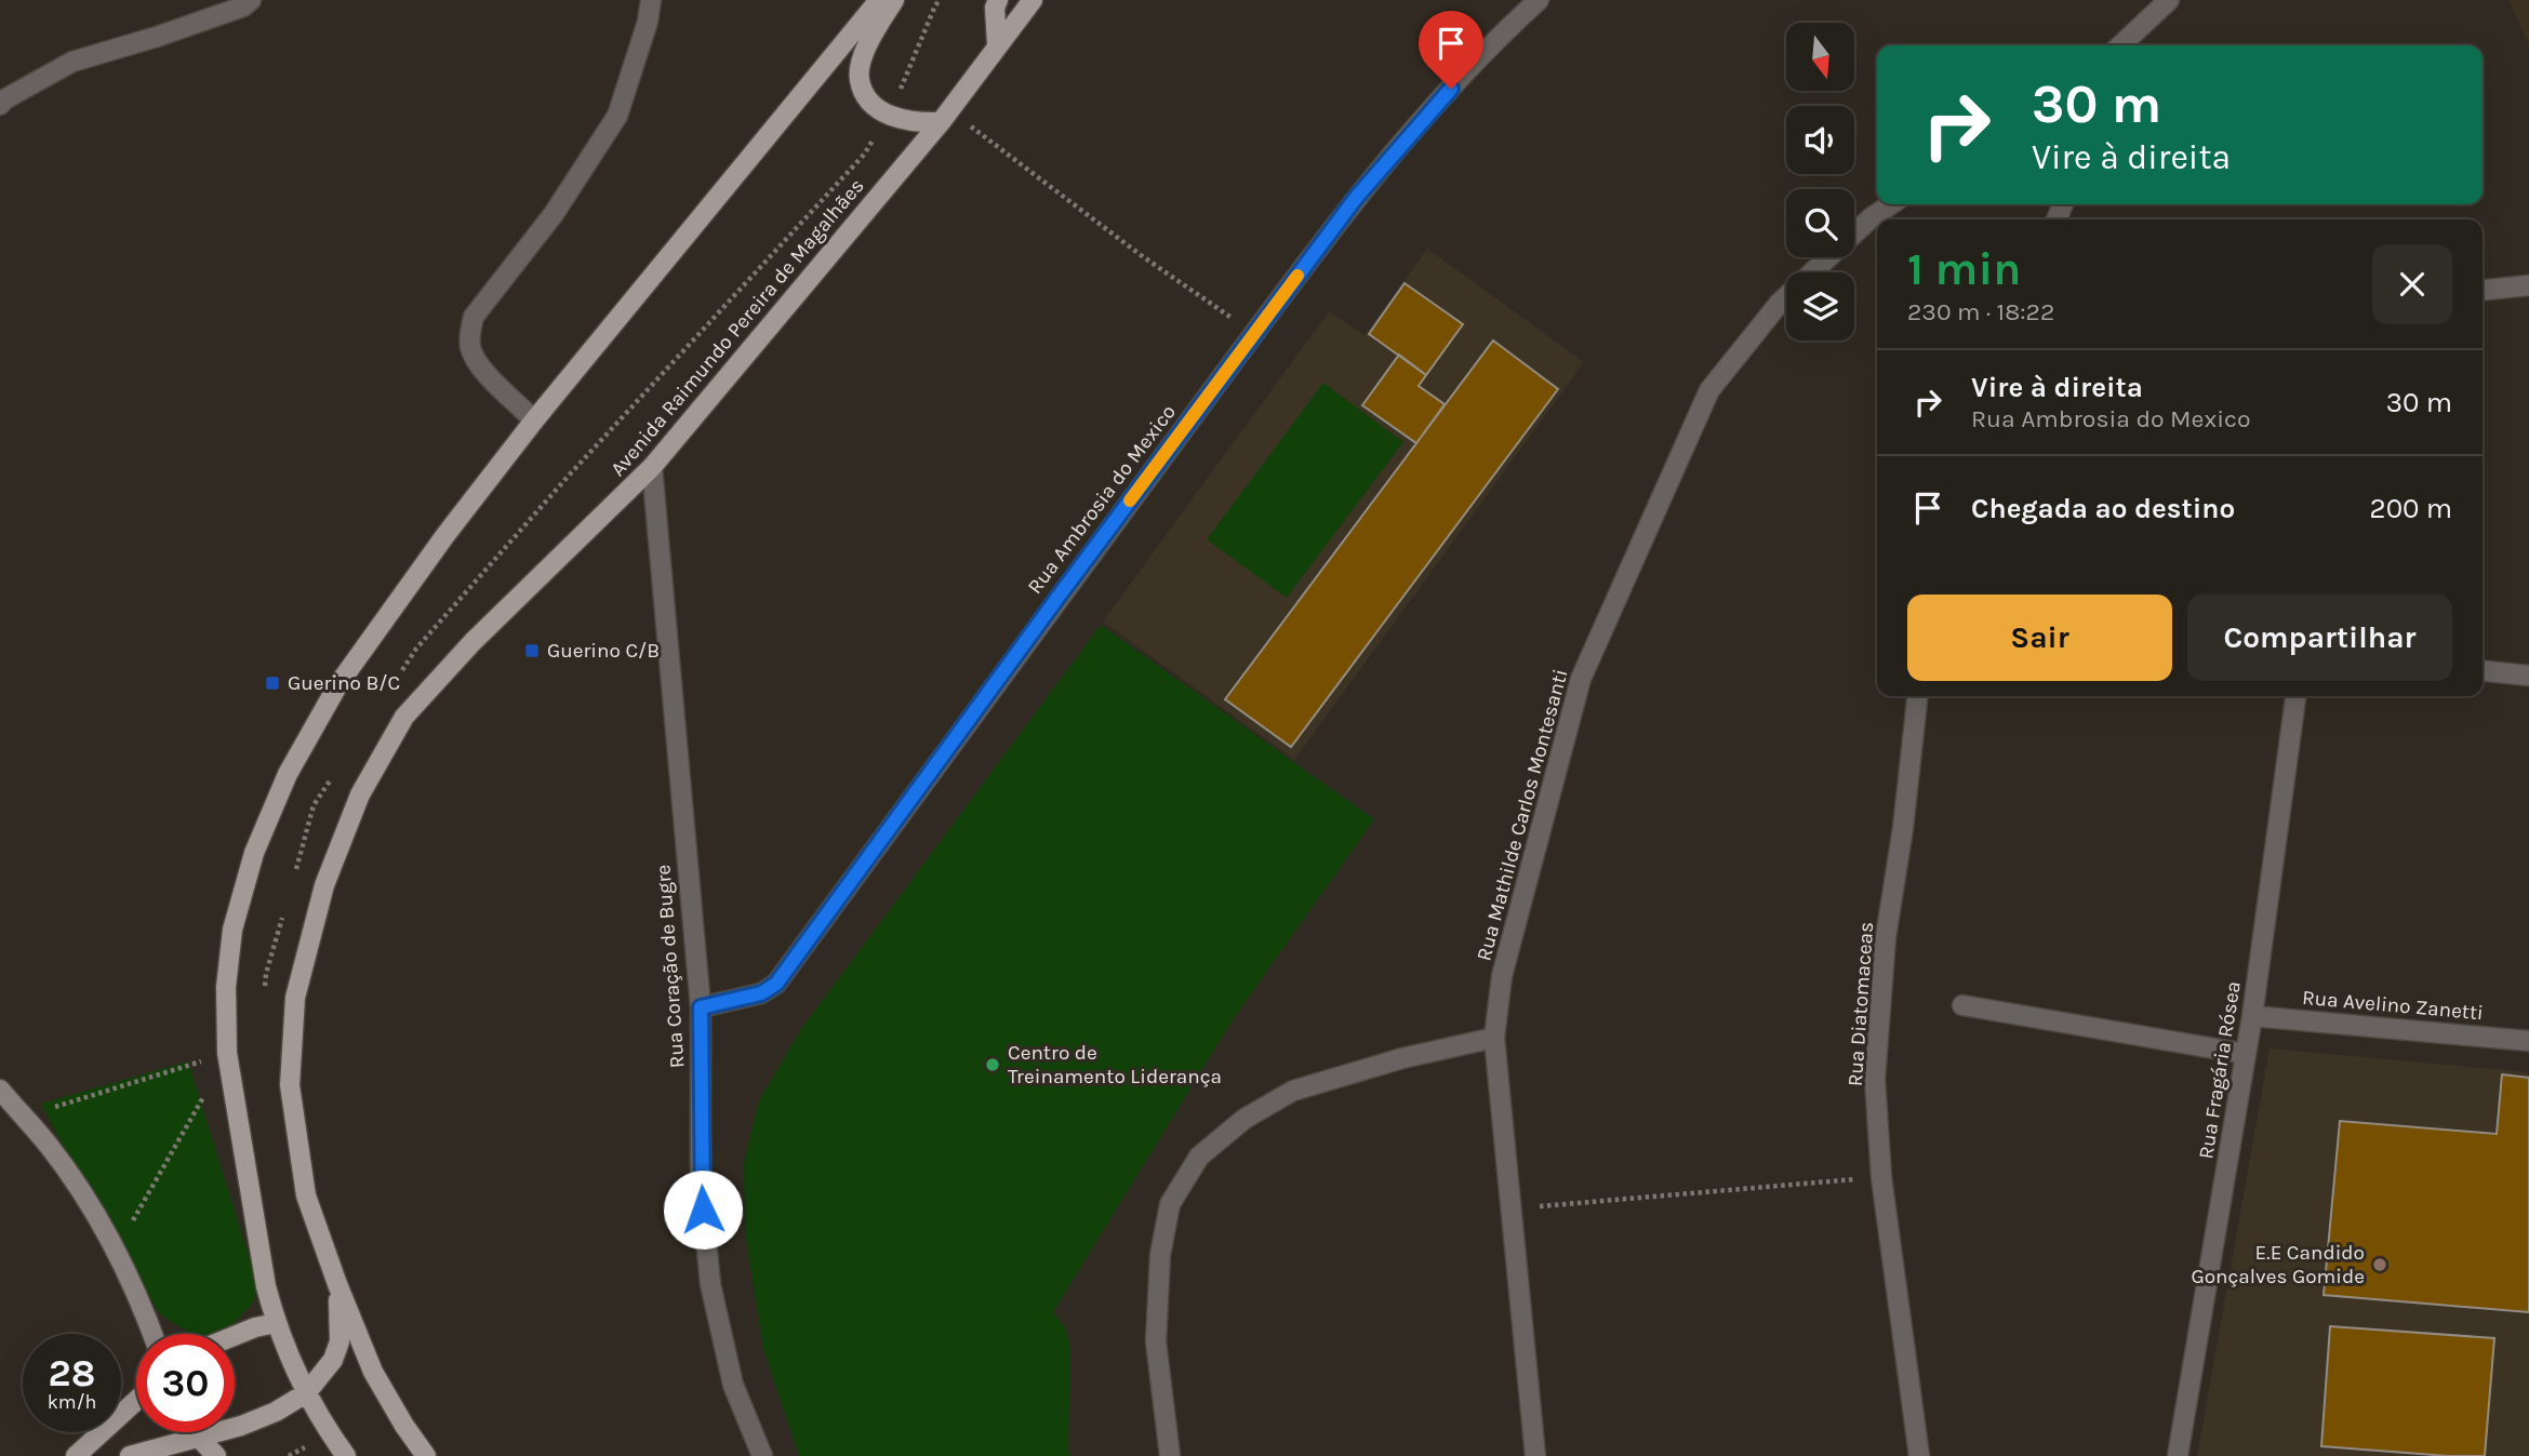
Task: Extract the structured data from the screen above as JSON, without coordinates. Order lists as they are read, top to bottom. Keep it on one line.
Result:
{"streets":{"main road":["Avenida Raimundo Pereira de Magalhães"],"street":["Rua Ambrosia do Mexico","Rua Mathilde Carlos Montesanti","Rua Coração de Bugre","Rua Diatomaceas","Rua Avelino Zanetti","Rua Fragária Rósea"]},"crossings":[["Avenida Raimundo Pereira de Magalhães","Rua Coração de Bugre"],["Rua Ambrosia do Mexico","Rua Coração de Bugre"],["Rua Avelino Zanetti","Rua Fragária Rósea"]],"places":{"transit":["Guerino C/B","Guerino B/C"],"other":["Centro de Treinamento Liderança","E.E Candido Gonçalves Gomide"]},"north":"bottom","page":{"turn":["30 m","Vire à direita"],"heading":["1 min","230 m · 18:22"],"list":[{"name":"Vire à direita","note":"Rua Ambrosia do Mexico","value":"30 m"},{"name":"Chegada ao destino","value":"200 m"}],"buttons":["Sair","Compartilhar"],"speed":"28 km/h","limit":"30"}}
